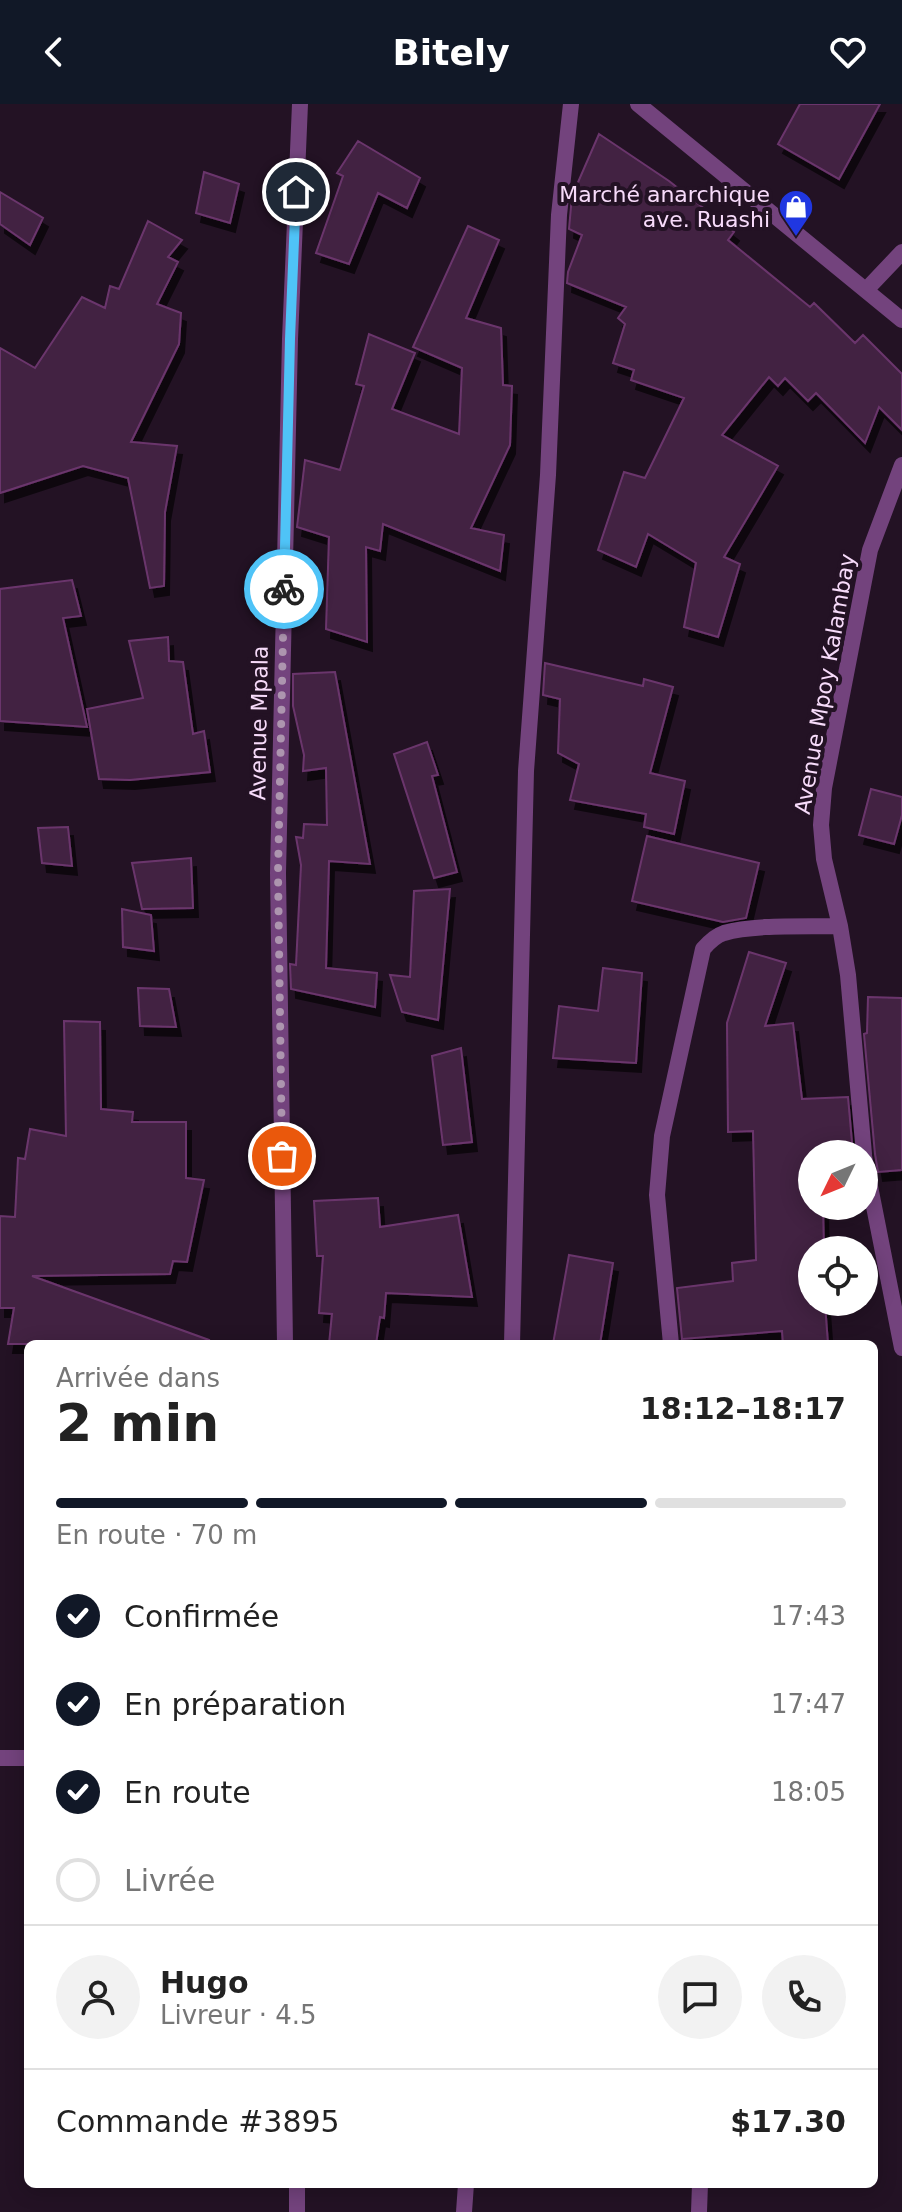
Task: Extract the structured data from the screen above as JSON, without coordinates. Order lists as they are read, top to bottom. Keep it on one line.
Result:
{"streets":{"street":["Avenue Mpoy Kalambay","Avenue Mpala"]},"places":{"shop":["Marché anarchique ave. Ruashi"]},"north":"bottom left","page":{"header":"Bitely","heading":["2 min","Arrivée dans","18:12–18:17"],"panel":["Hugo","Livreur · 4.5","Commande #3895","$17.30"],"bar":"En route · 70 m","list":[["Confirmée","17:43"],["En préparation","17:47"],["En route","18:05"],"Livrée"]}}
